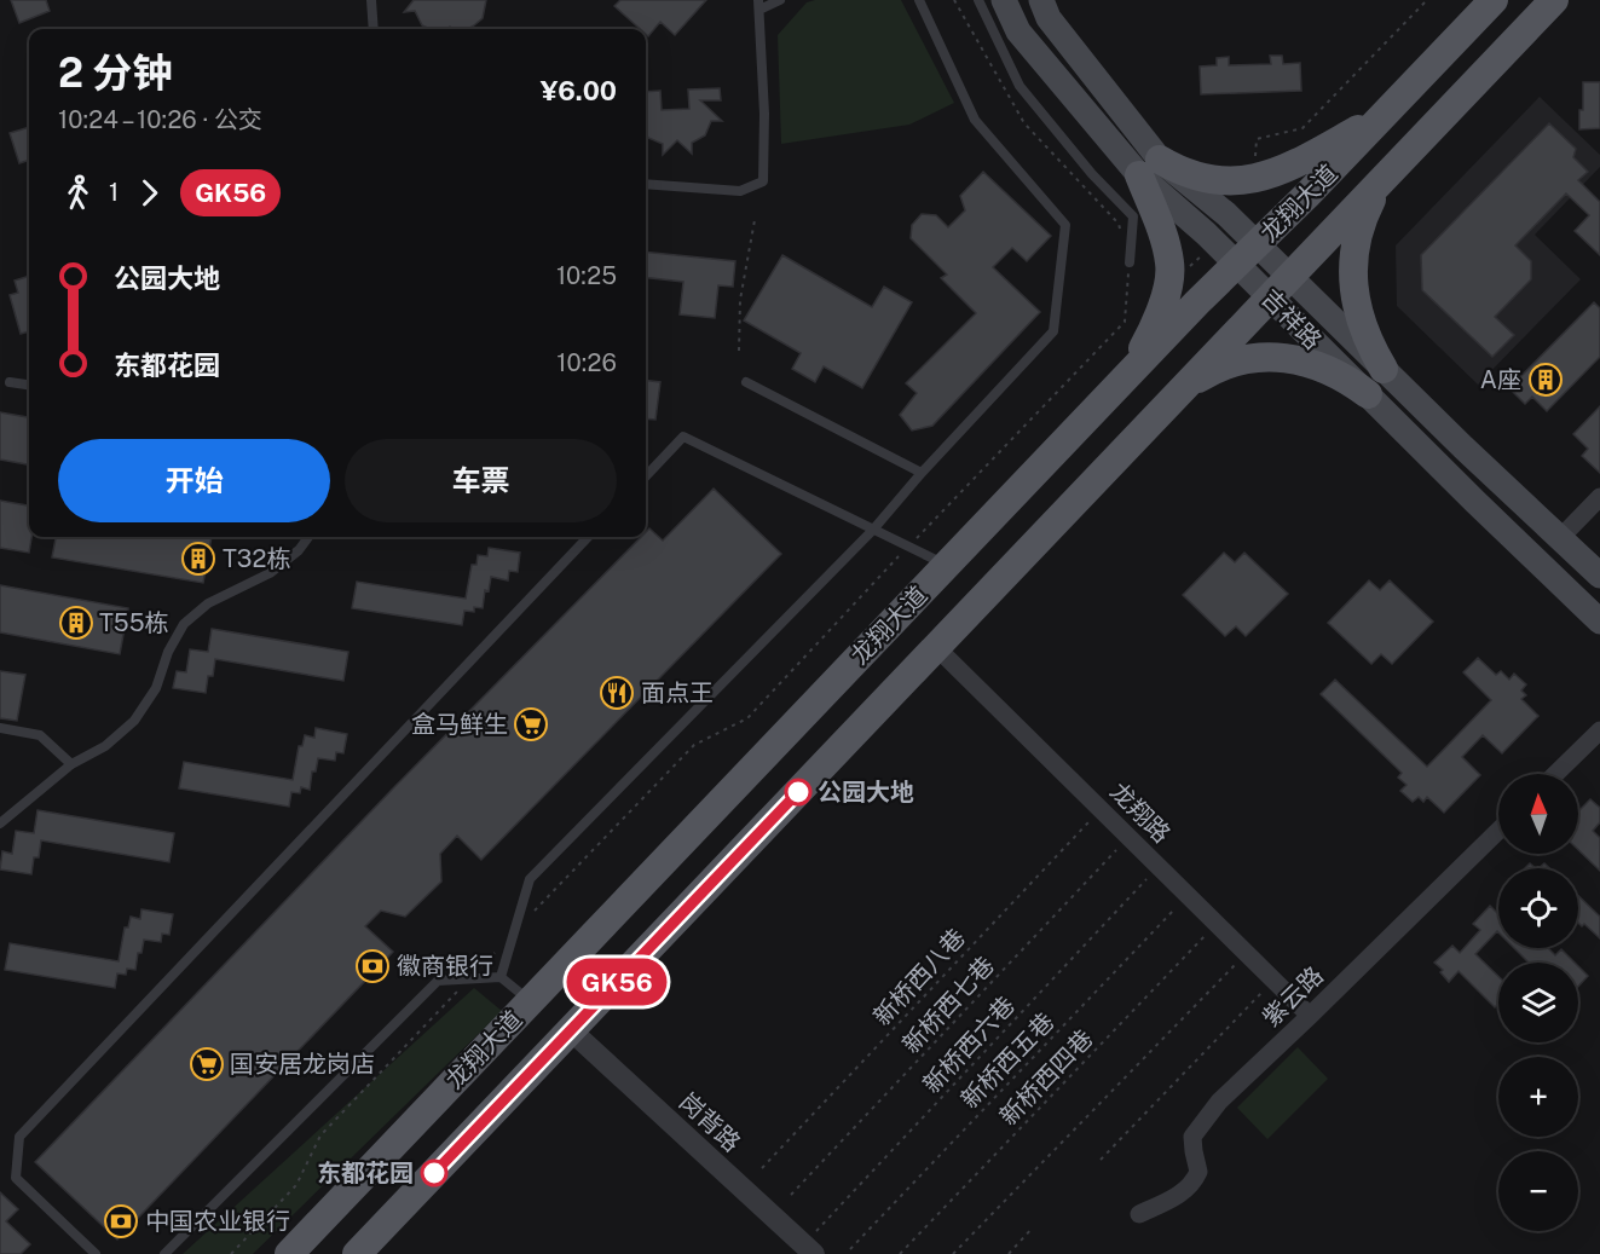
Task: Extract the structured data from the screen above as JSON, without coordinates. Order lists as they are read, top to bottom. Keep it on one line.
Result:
{"streets":{"main road":["龙翔大道","吉祥路"],"street":["龙翔路","紫云路","岗背路"],"path":["新桥西八巷","新桥西七巷","新桥西六巷","新桥西五巷","新桥西四巷"]},"crossings":[["龙翔大道","吉祥路"],["龙翔大道","龙翔路"],["龙翔大道","岗背路"],["龙翔路","新桥西八巷"],["龙翔路","紫云路"],["龙翔路","新桥西七巷"],["龙翔路","新桥西六巷"],["龙翔路","新桥西五巷"],["龙翔路","新桥西四巷"],["新桥西六巷","岗背路"]],"places":{"building":["A座","T32栋","T55栋"],"restaurant":["面点王"],"supermarket":["盒马鲜生","国安居龙岗店"],"other":["公园大地","东都花园"],"bank":["徽商银行","中国农业银行"]},"lines":["bus line GK56"],"north":"top","page":{"on_map":"GK56","heading":["2 分钟","10:24 – 10:26 · 公交","¥6.00"],"legs":["1","GK56"],"list":[{"name":"公园大地","value":"10:25"},{"name":"东都花园","value":"10:26"}],"buttons":["开始","车票"],"map_buttons":["+","−"]}}
